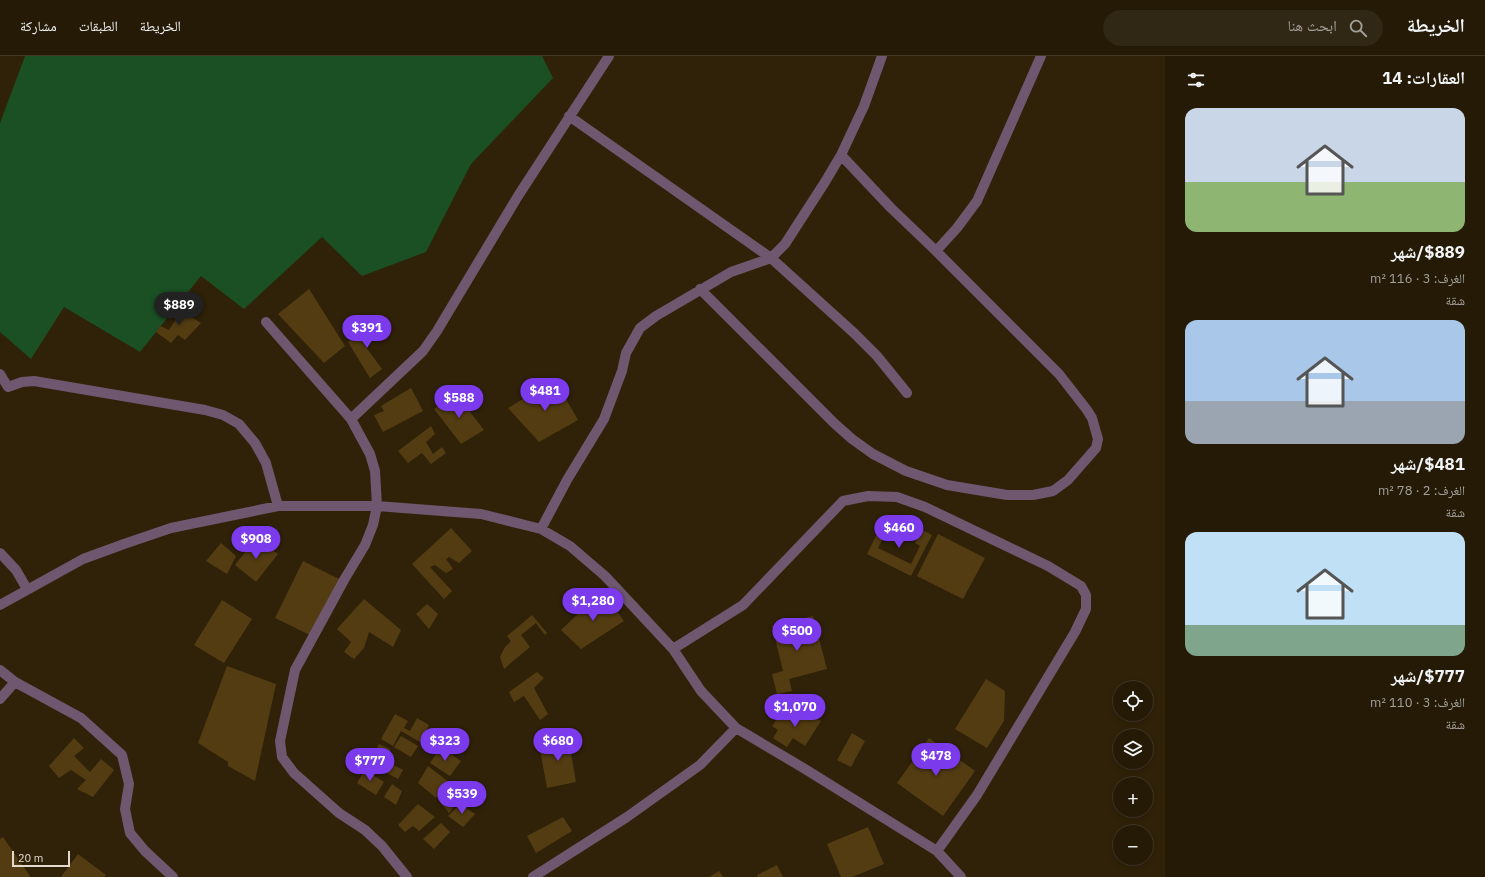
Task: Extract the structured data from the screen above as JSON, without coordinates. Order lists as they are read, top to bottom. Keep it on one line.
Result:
{"scale_bar":"20 m","page":{"header":"الخريطة","search":"ابحث هنا","nav":["الخريطة","الطبقات","مشاركة"],"heading":"العقارات: 14","list":[{"name":"$889/شهر","note":"الغرف: 3 · 116 m² · شقة"},{"name":"$481/شهر","note":"الغرف: 2 · 78 m² · شقة"},{"name":"$777/شهر","note":"الغرف: 3 · 110 m² · شقة"}],"price":["$889","$391","$481","$588","$460","$908","$1,280","$500","$1,070","$323","$680","$478","$777","$539"],"map_buttons":["+","−"],"scale":"20 m"}}
